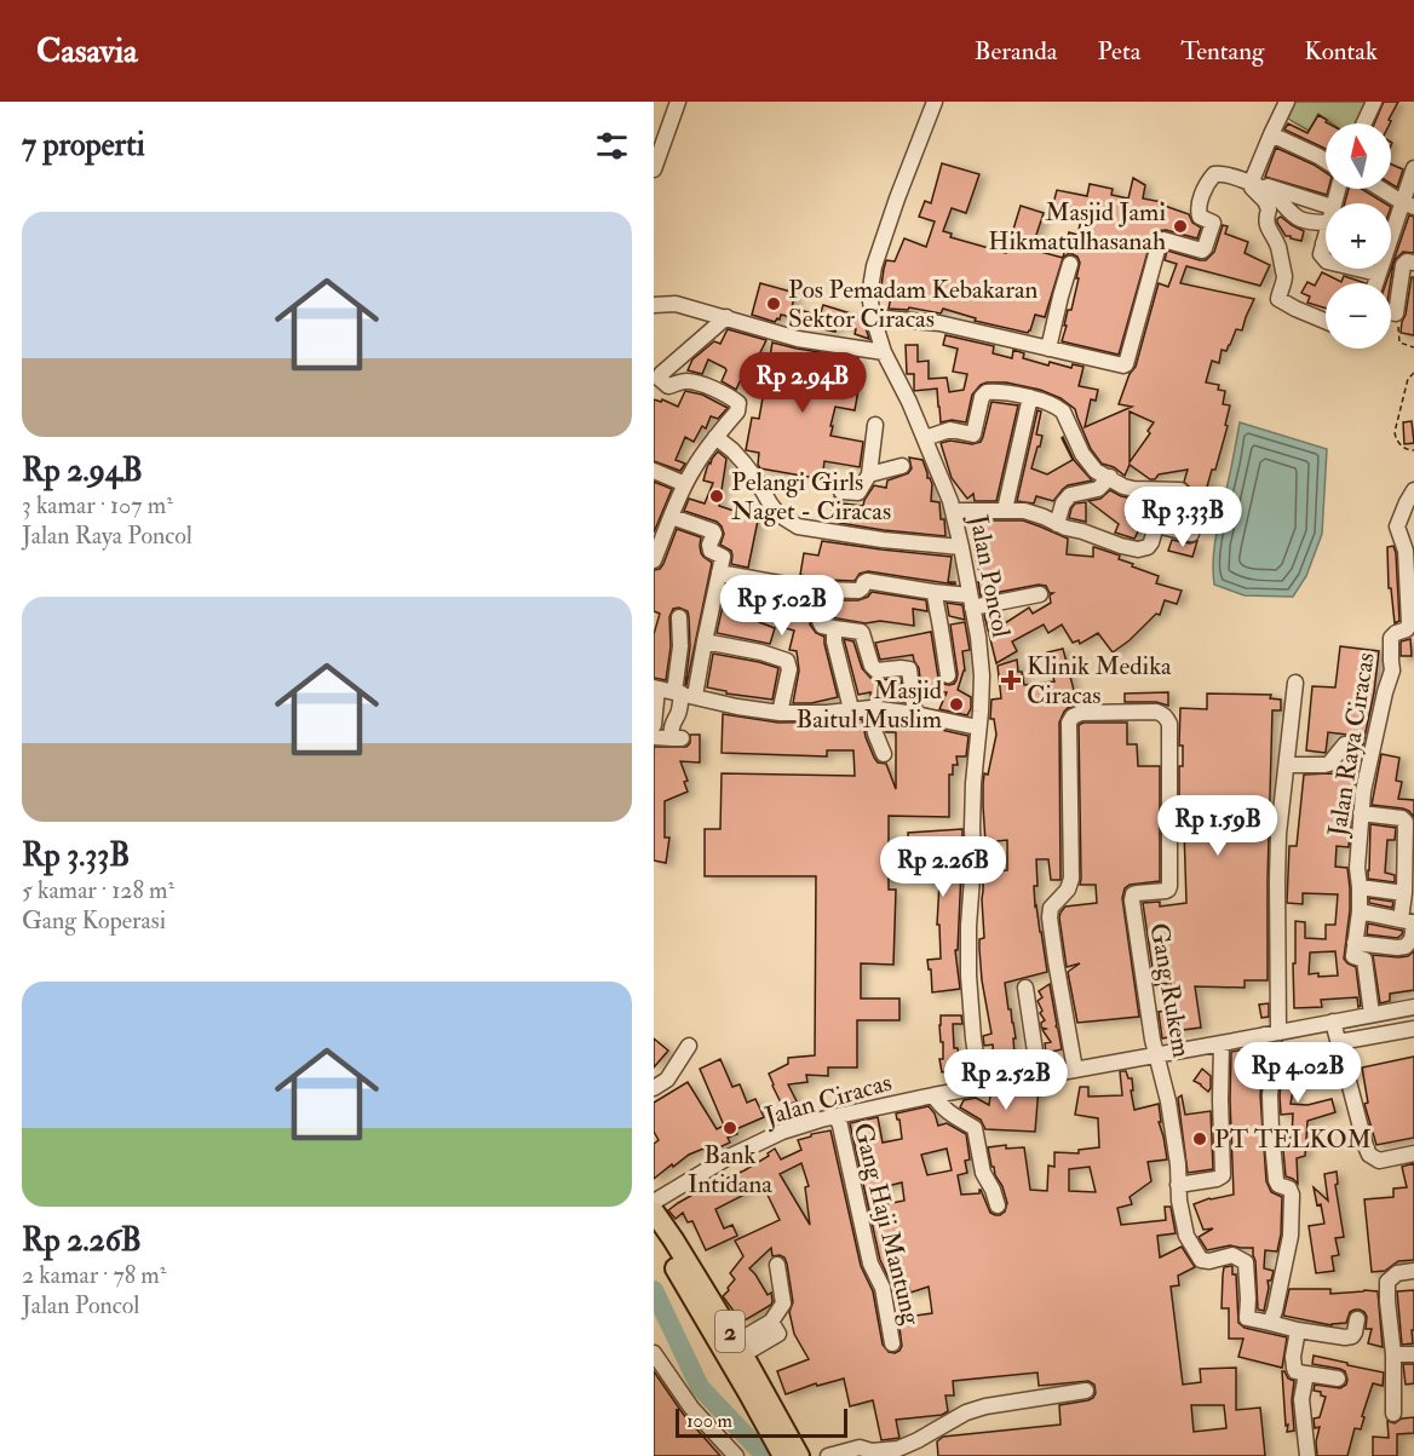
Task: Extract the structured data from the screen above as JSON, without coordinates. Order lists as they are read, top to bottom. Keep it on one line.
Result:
{"streets":{"highway":["2"],"street":["Jalan Poncol","Jalan Raya Ciracas","Gang Rukem","Jalan Ciracas","Gang Haji Mantung"]},"crossings":[["Jalan Poncol","Jalan Ciracas"],["Gang Rukem","Jalan Ciracas"],["Jalan Ciracas","Gang Haji Mantung"]],"places":{"other":["Masjid Jami Hikmatulhasanah","Pos Pemadam Kebakaran Sektor Ciracas","Pelangi Girls Naget - Ciracas","Masjid Baitul Muslim","Bank Intidana","PT TELKOM"],"health":["Klinik Medika Ciracas"]},"scale_bar":"100 m","north":"top","page":{"header":"Casavia","nav":["Beranda","Peta","Tentang","Kontak"],"heading":"7 properti","map_buttons":["+","−"],"list":[{"name":"Rp 2.94B","note":"3 kamar · 107 m² · Jalan Raya Poncol"},{"name":"Rp 3.33B","note":"5 kamar · 128 m² · Gang Koperasi"},{"name":"Rp 2.26B","note":"2 kamar · 78 m² · Jalan Poncol"}],"price":["Rp 2.94B","Rp 3.33B","Rp 5.02B","Rp 1.59B","Rp 2.26B","Rp 4.02B","Rp 2.52B"],"scale":"100 m"}}
